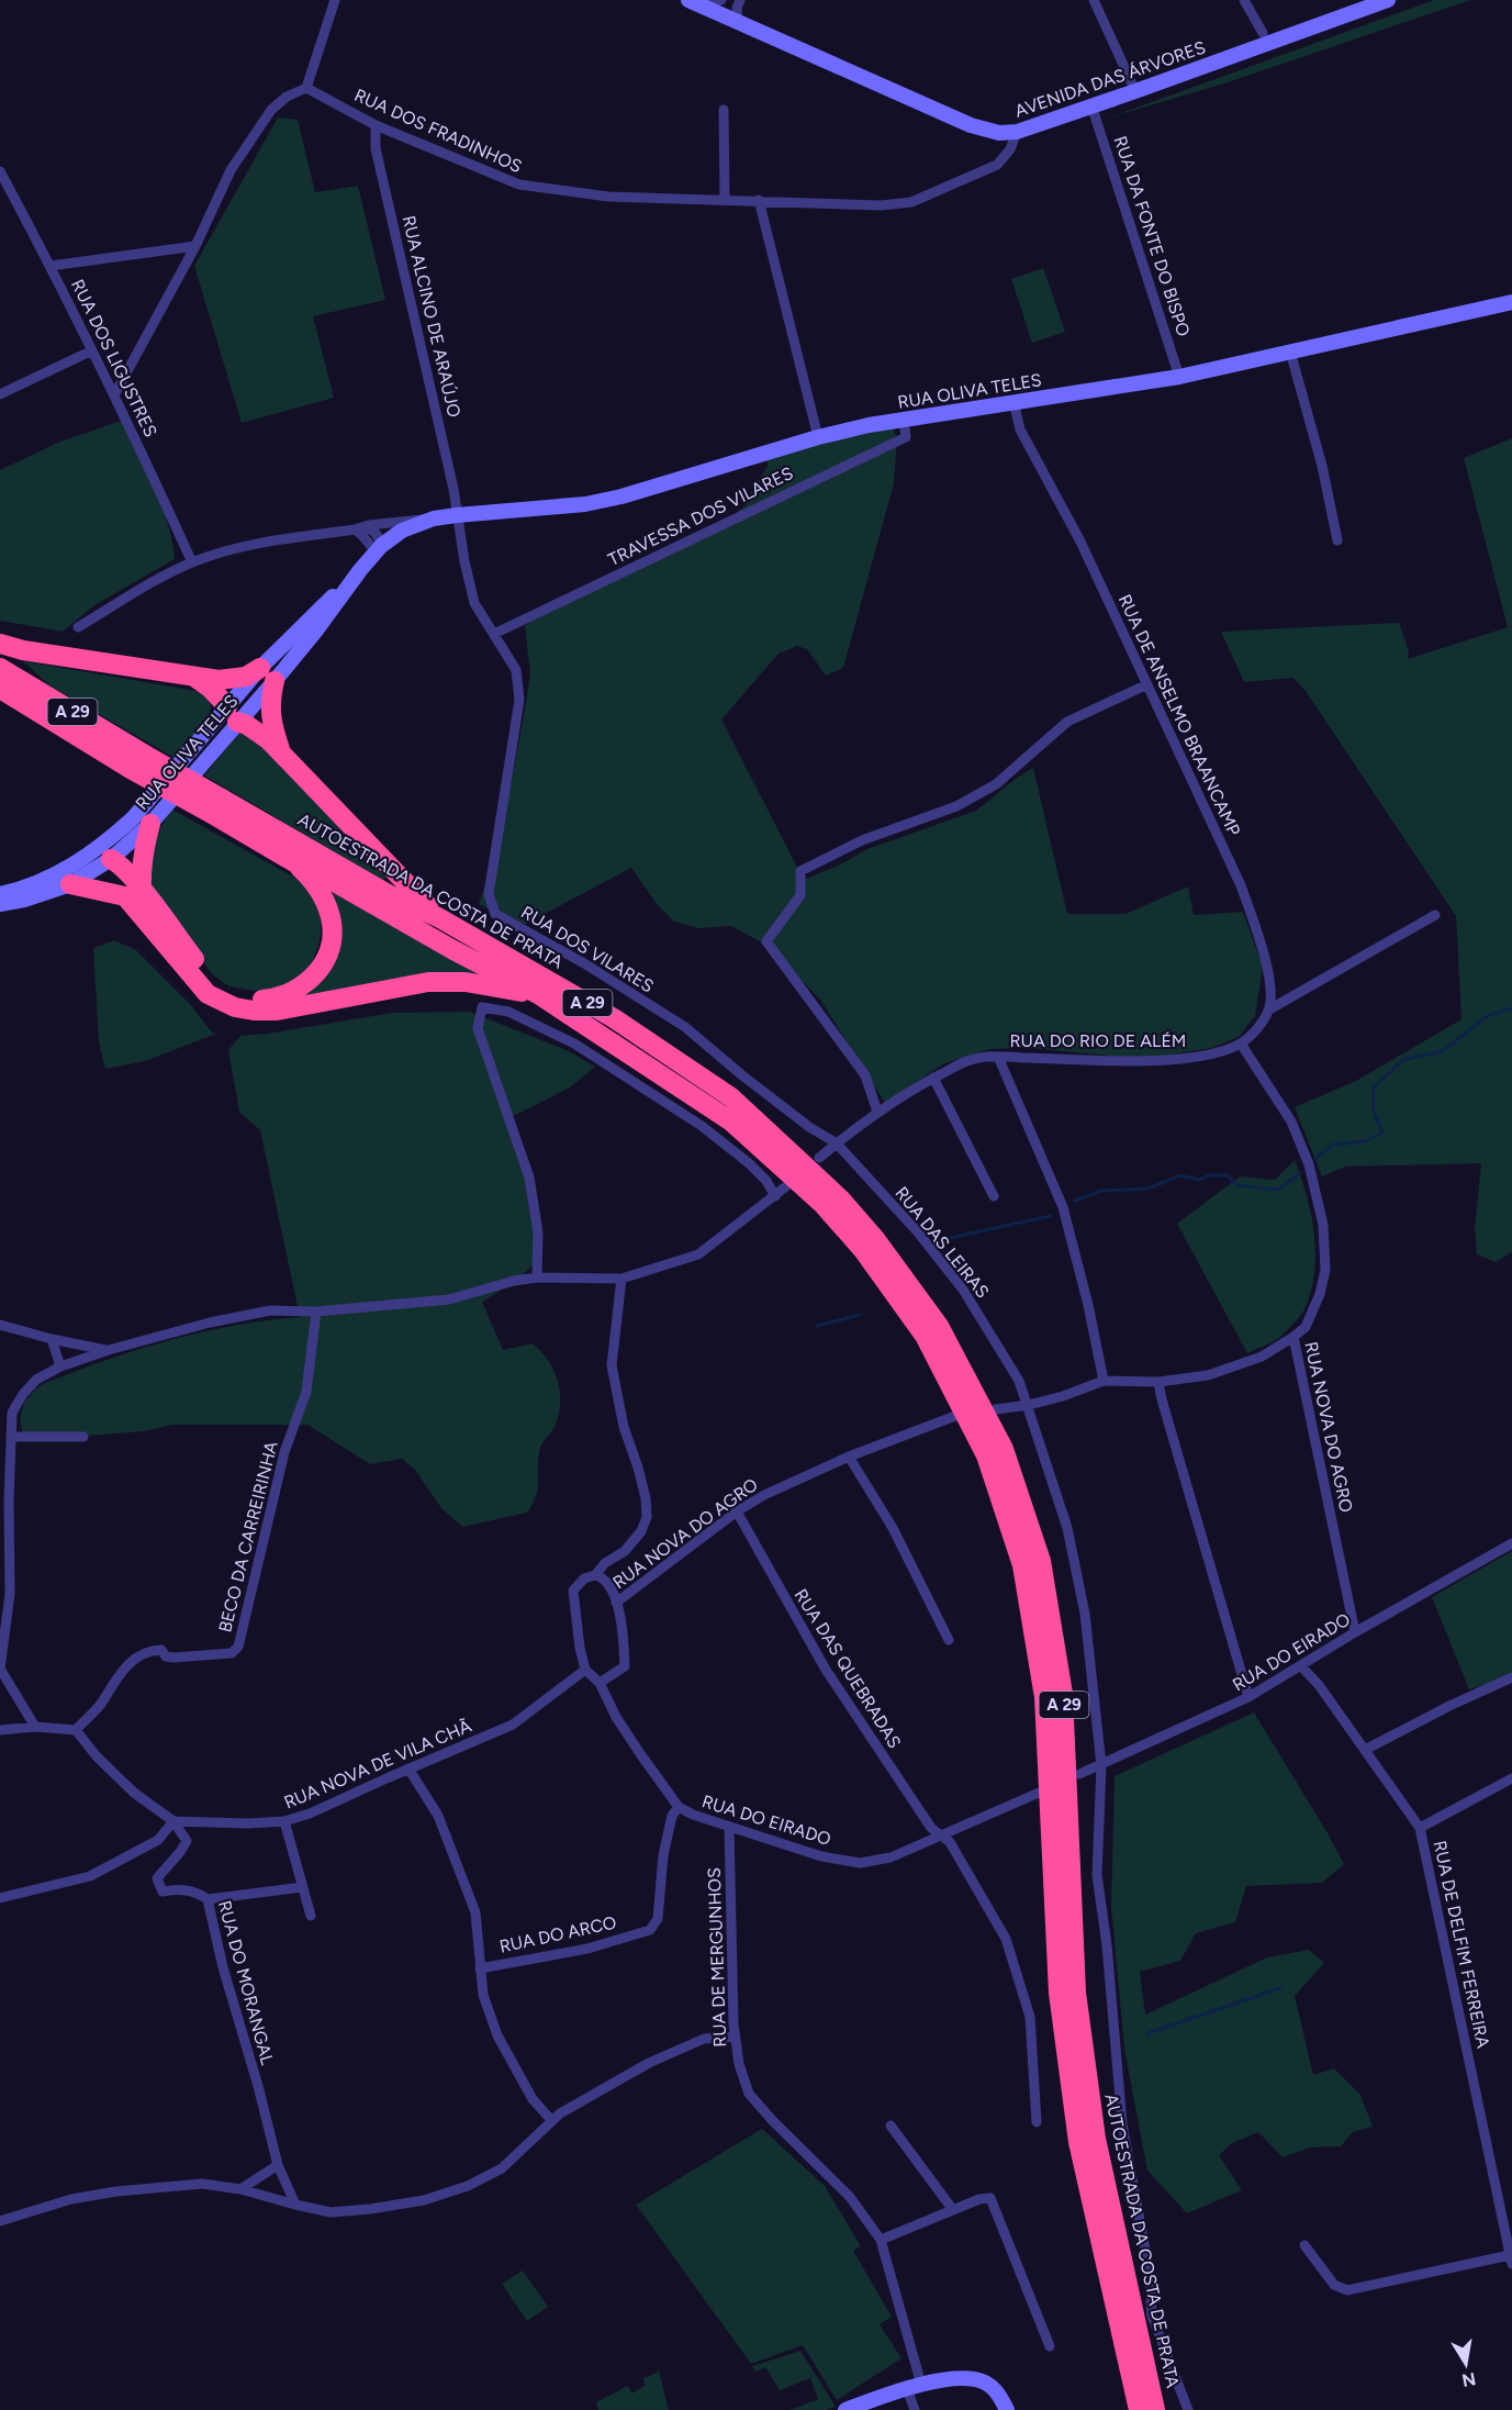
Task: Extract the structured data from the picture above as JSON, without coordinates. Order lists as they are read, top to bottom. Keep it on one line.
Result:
{"streets":{"highway":["A 29","AUTOESTRADA DA COSTA DE PRATA"],"main road":["AVENIDA DAS ÁRVORES","RUA OLIVA TELES"],"street":["RUA DOS FRADINHOS","RUA DA FONTE DO BISPO","RUA ALCINO DE ARAÚJO","RUA DOS LIGUSTRES","TRAVESSA DOS VILARES","RUA DE ANSELMO BRAANCAMP","RUA DOS VILARES","RUA DO RIO DE ALÉM","RUA DAS LEIRAS","RUA NOVA DO AGRO","BECO DA CARREIRINHA","RUA DO EIRADO","RUA DAS QUEBRADAS","RUA NOVA DE VILA CHÃ","RUA DO ARCO","RUA DE DELFIM FERREIRA","RUA DE MERGUNHOS","RUA DO MORANGAL"]},"crossings":[["AVENIDA DAS ÁRVORES","RUA DOS FRADINHOS"],["AVENIDA DAS ÁRVORES","RUA DA FONTE DO BISPO"],["RUA DOS FRADINHOS","RUA ALCINO DE ARAÚJO"],["RUA DA FONTE DO BISPO","RUA OLIVA TELES"],["RUA ALCINO DE ARAÚJO","RUA OLIVA TELES"],["RUA ALCINO DE ARAÚJO","RUA DOS VILARES"],["RUA DOS LIGUSTRES","RUA OLIVA TELES"],["RUA OLIVA TELES","TRAVESSA DOS VILARES"],["RUA OLIVA TELES","RUA DE ANSELMO BRAANCAMP"],["RUA OLIVA TELES","RUA DOS VILARES"],["TRAVESSA DOS VILARES","RUA DOS VILARES"],["RUA DOS VILARES","RUA DO RIO DE ALÉM"],["RUA DOS VILARES","RUA DAS LEIRAS"],["RUA DO RIO DE ALÉM","RUA DAS LEIRAS"],["RUA DAS LEIRAS","RUA NOVA DO AGRO"],["RUA DAS LEIRAS","RUA DO EIRADO"],["RUA NOVA DO AGRO","RUA DO EIRADO"],["RUA NOVA DO AGRO","RUA DAS QUEBRADAS"],["RUA DO EIRADO","RUA DAS QUEBRADAS"],["RUA DO EIRADO","RUA NOVA DE VILA CHÃ"],["RUA DO EIRADO","RUA DO ARCO"],["RUA DO EIRADO","RUA DE DELFIM FERREIRA"],["RUA DO EIRADO","RUA DE MERGUNHOS"],["RUA NOVA DE VILA CHÃ","RUA DO ARCO"],["RUA NOVA DE VILA CHÃ","RUA DO MORANGAL"]],"north":"bottom"}
